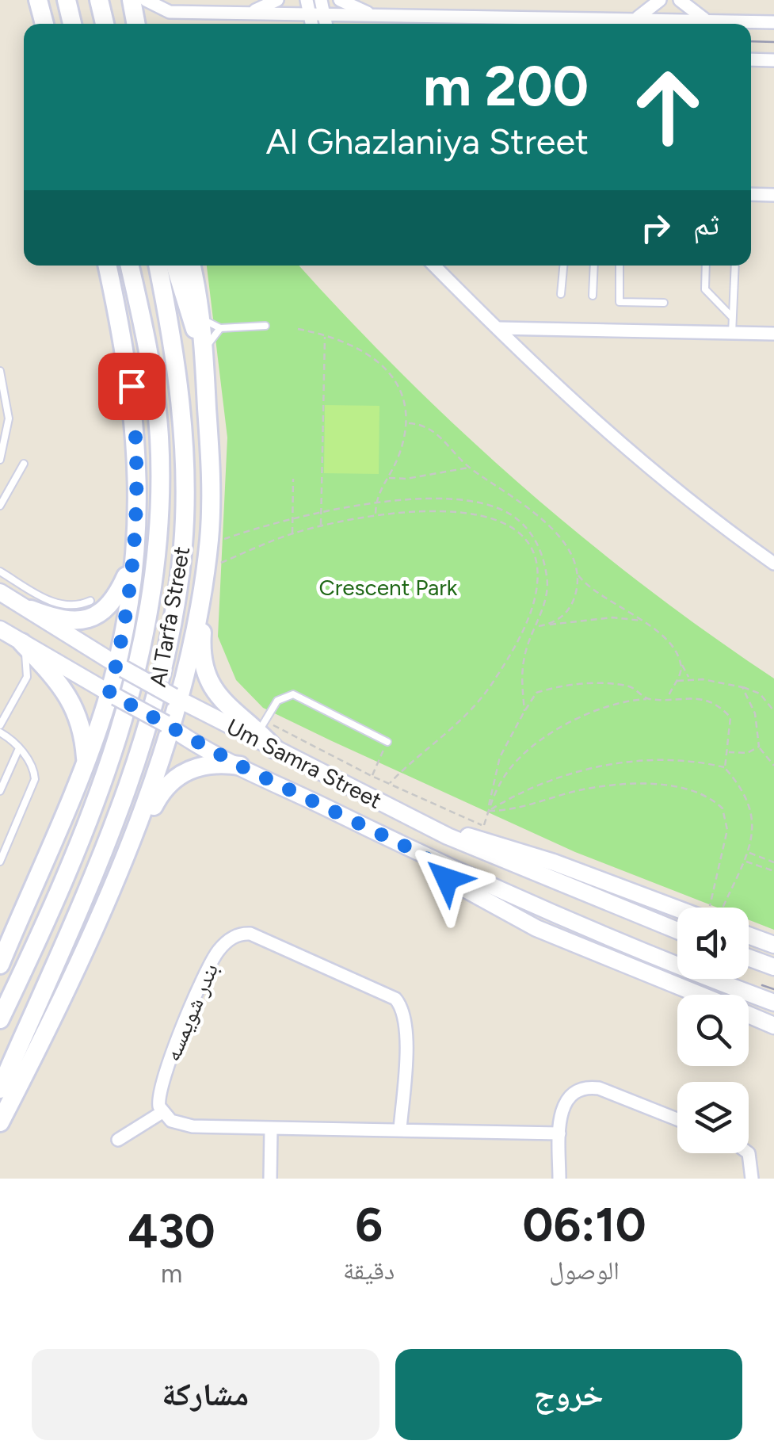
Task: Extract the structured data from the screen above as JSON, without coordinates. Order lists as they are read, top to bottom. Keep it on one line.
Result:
{"streets":{"main road":["Al Tarfa Street"],"street":["Um Samra Street","بندر شويمسه"]},"parks":["Crescent Park"],"page":{"turn":["200 m","Al Ghazlaniya Street"],"then":"ثم","eta":["06:10","الوصول","6","دقيقة","430","m"],"buttons":["خروج","مشاركة"]}}
